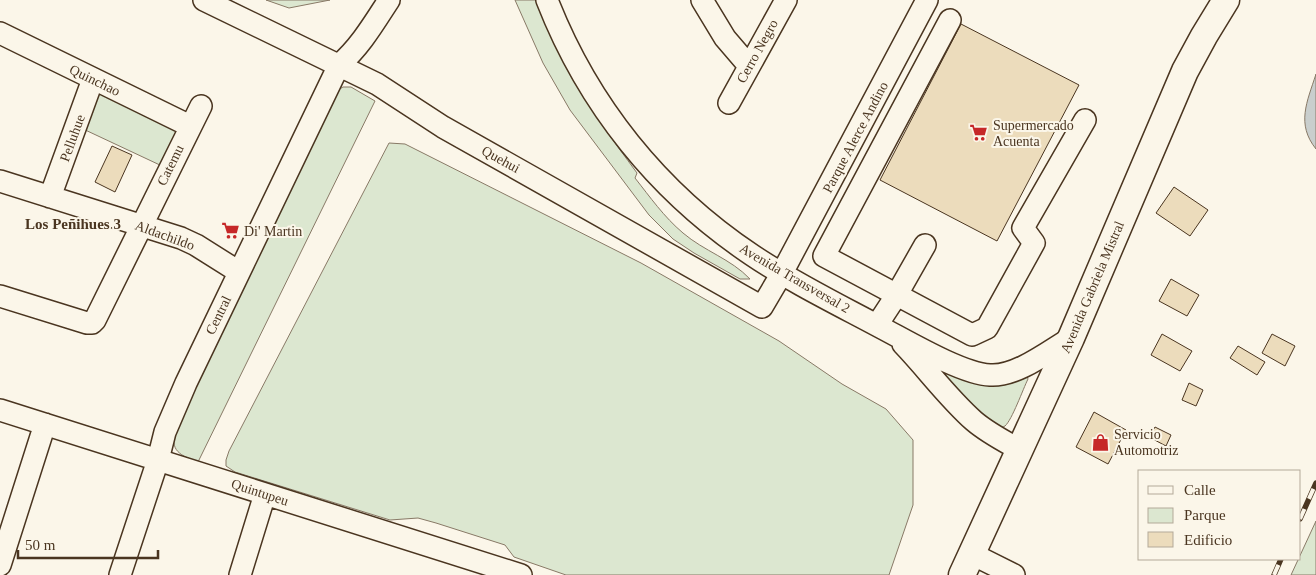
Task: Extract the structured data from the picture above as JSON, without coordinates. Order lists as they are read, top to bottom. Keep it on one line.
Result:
{"streets":{"main road":["Avenida Gabriela Mistral"],"street":["Cerro Negro","Quinchao","Parque Alerce Andino","Pelluhue","Quehui","Catemu","Aldachildo","Avenida Transversal 2","Central","Quintupeu"]},"crossings":[["Quinchao","Pelluhue"],["Quinchao","Catemu"],["Parque Alerce Andino","Quehui"],["Parque Alerce Andino","Avenida Transversal 2"],["Pelluhue","Aldachildo"],["Quehui","Avenida Transversal 2"],["Quehui","Central"],["Catemu","Aldachildo"],["Aldachildo","Central"],["Avenida Transversal 2","Avenida Gabriela Mistral"],["Central","Quintupeu"]],"districts":["Los Peñihues 3"],"places":{"supermarket":["Supermercado Acuenta","Di' Martin"],"shop":["Servicio Automotriz"]},"legend":["Calle","Parque","Edificio"],"scale_bar":"50 m"}
